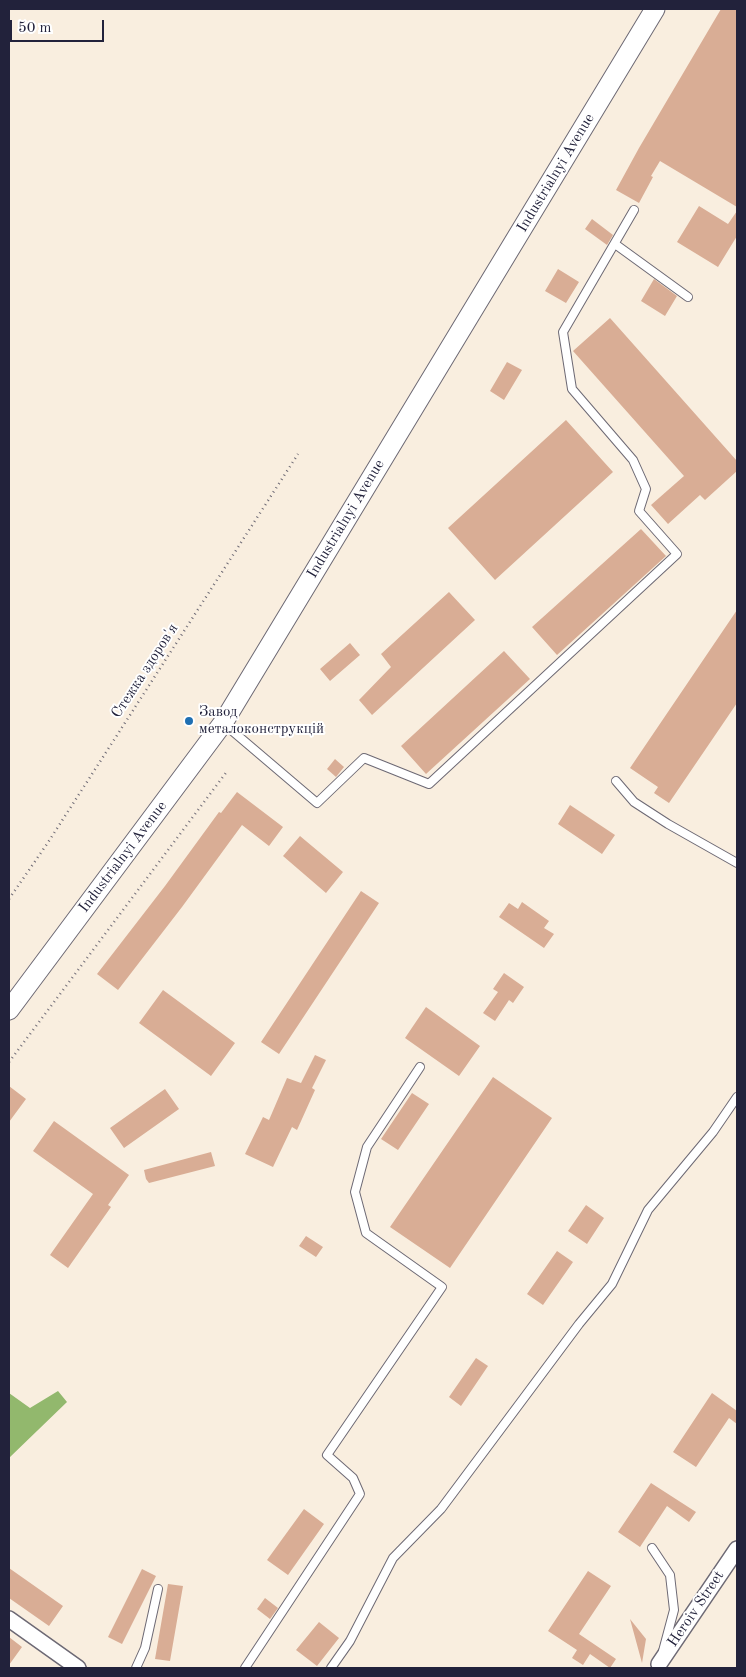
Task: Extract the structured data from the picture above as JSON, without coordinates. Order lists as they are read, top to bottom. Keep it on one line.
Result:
{"streets":{"street":["Industrialnyi Avenue","Heroiv Street"],"path":["Стежка здоров'я"]},"places":["Завод металоконструкцій"],"scale_bar":"50 m"}
